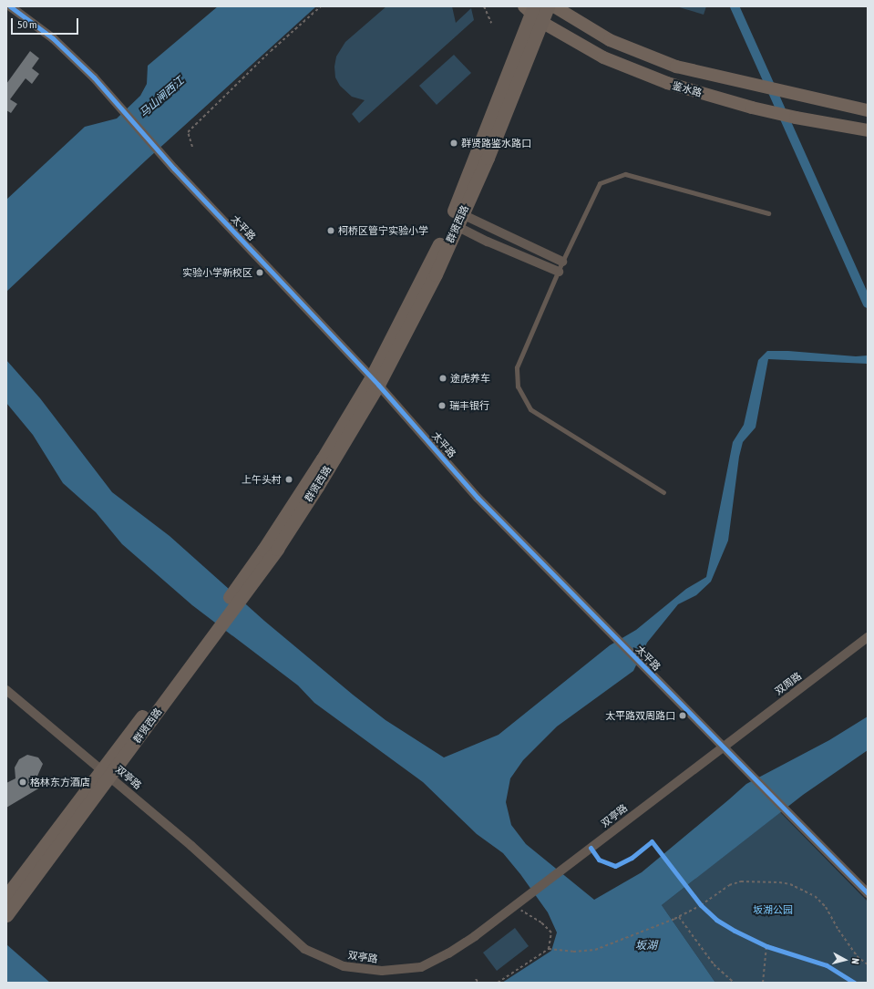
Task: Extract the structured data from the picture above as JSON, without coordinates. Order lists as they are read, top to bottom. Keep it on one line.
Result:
{"streets":{"main road":["群贤西路"],"street":["鉴水路","太平路","双周路","双亭路"]},"crossings":[["鉴水路","群贤西路"],["群贤西路","太平路"],["群贤西路","双亭路"],["太平路","双周路"],["太平路","双亭路"],["双周路","双亭路"]],"water":["马山闸西江","坂湖"],"parks":["坂湖公园"],"places":["群贤路鉴水路口","柯桥区管宁实验小学","实验小学新校区","途虎养车","瑞丰银行","上午头村","太平路双周路口","格林东方酒店"],"scale_bar":"50 m","north":"right"}
